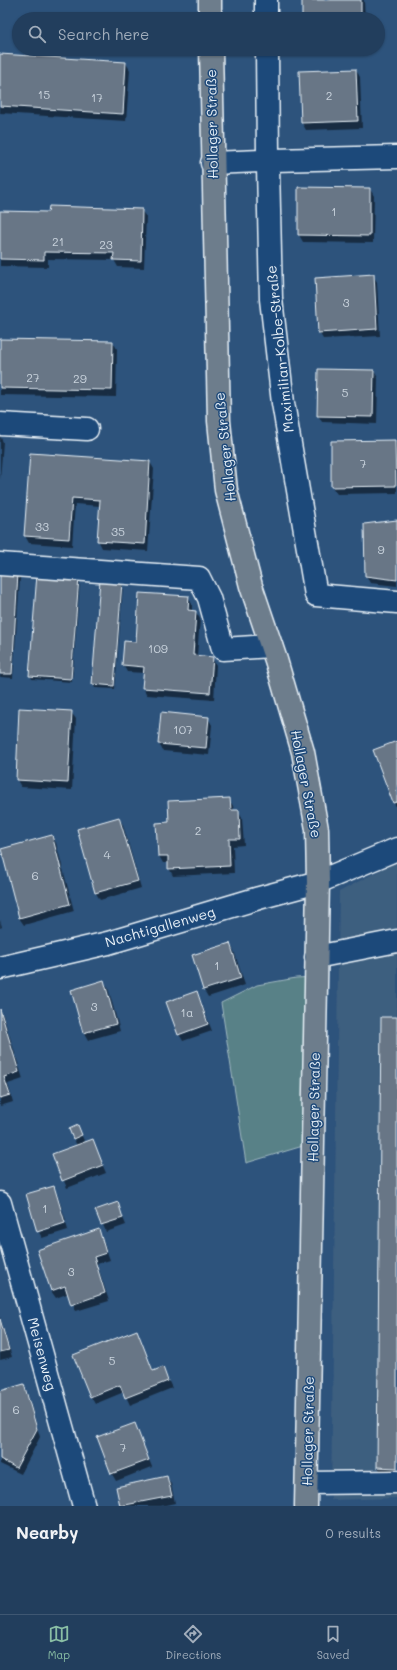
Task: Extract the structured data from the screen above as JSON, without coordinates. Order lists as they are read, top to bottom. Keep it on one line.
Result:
{"streets":{"main road":["Hollager Straße"],"street":["Maximilian-Kolbe-Straße","Nachtigallenweg","Meisenweg"]},"crossings":[["Hollager Straße","Nachtigallenweg"]],"house_numbers":["15","2","17","1","21","23","3","27","29","5","7","33","35","9","109","107","2","4","6","1","3","1a","1","3","5","6","7"],"page":{"search":"Search here","heading":["Nearby","0 results"],"nav":["Map","Directions","Saved"]}}
